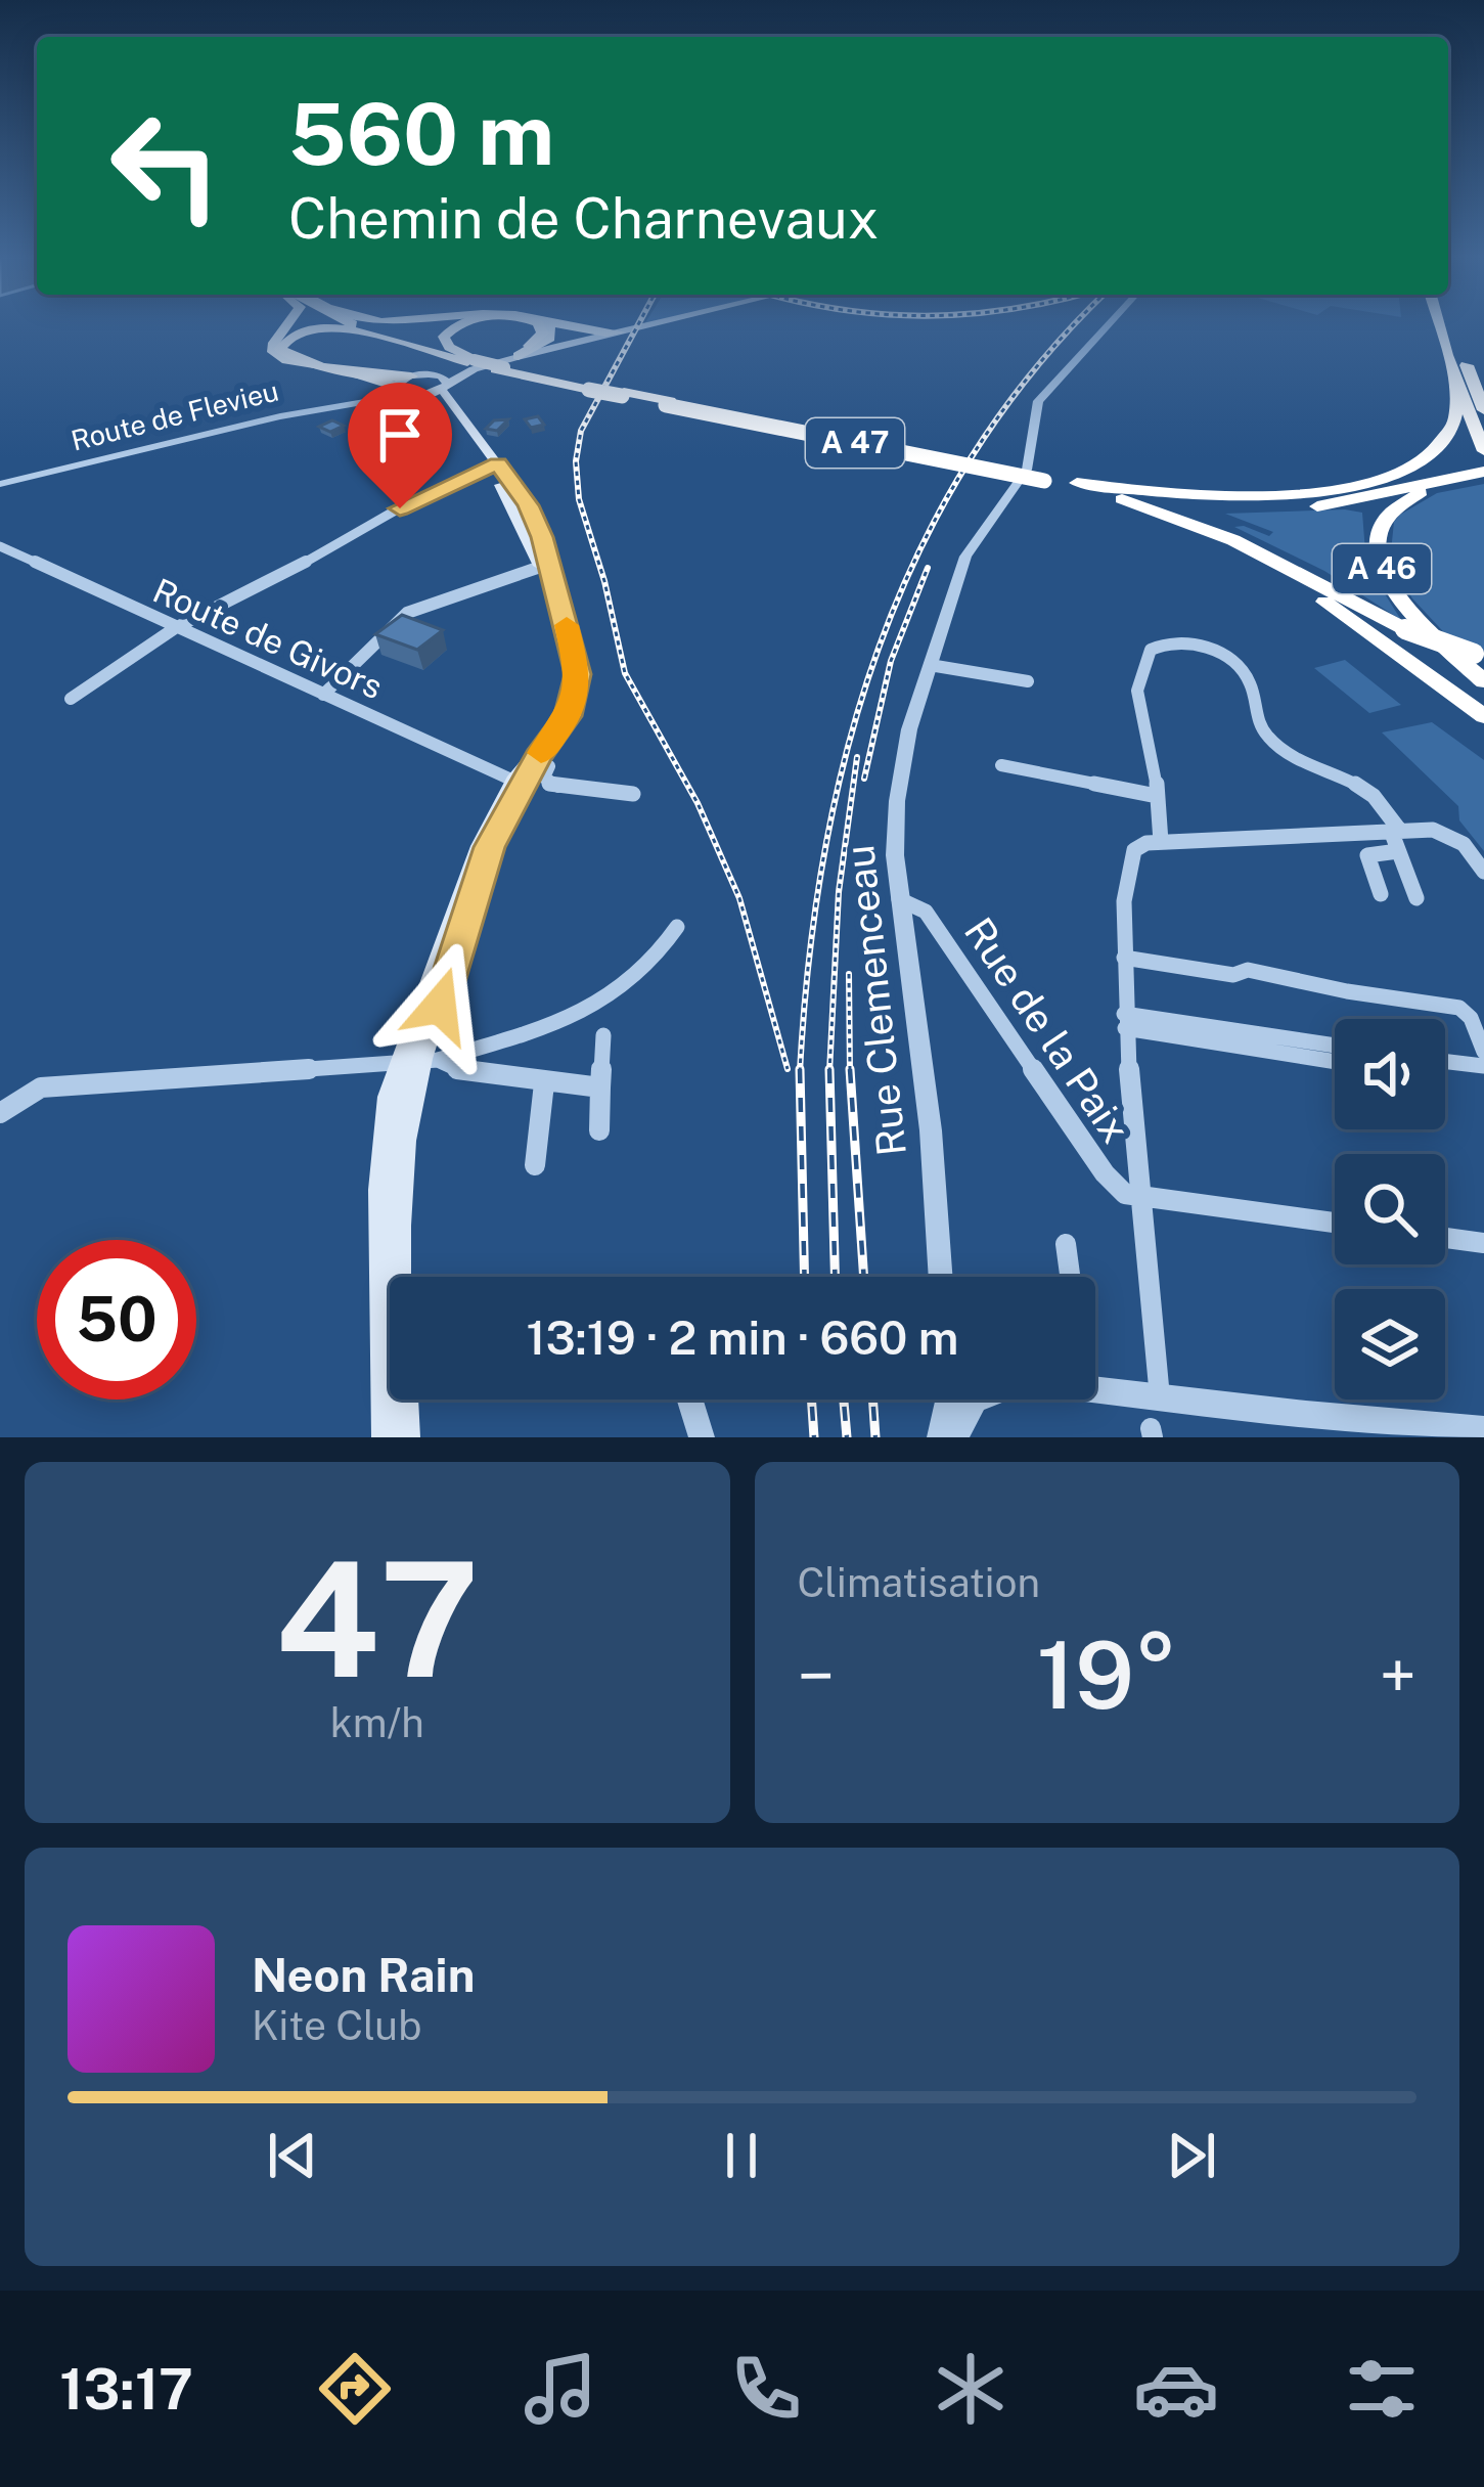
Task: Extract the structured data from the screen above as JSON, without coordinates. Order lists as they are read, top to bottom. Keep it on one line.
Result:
{"streets":{"highway":["A 47","A 46"],"street":["Route de Flevieu","Route de Givors","Rue Clemenceau","Rue de la Paix"]},"crossings":[["A 47","A 46"],["Rue Clemenceau","Rue de la Paix"]],"page":{"turn":["560 m","Chemin de Charnevaux"],"limit":"50","trip":"13:19 · 2 min · 660 m","tile":[["47","km/h"],"Climatisation"],"heat":["−","19°","+"],"song":["Neon Rain","Kite Club"],"tabs":"13:17"}}
